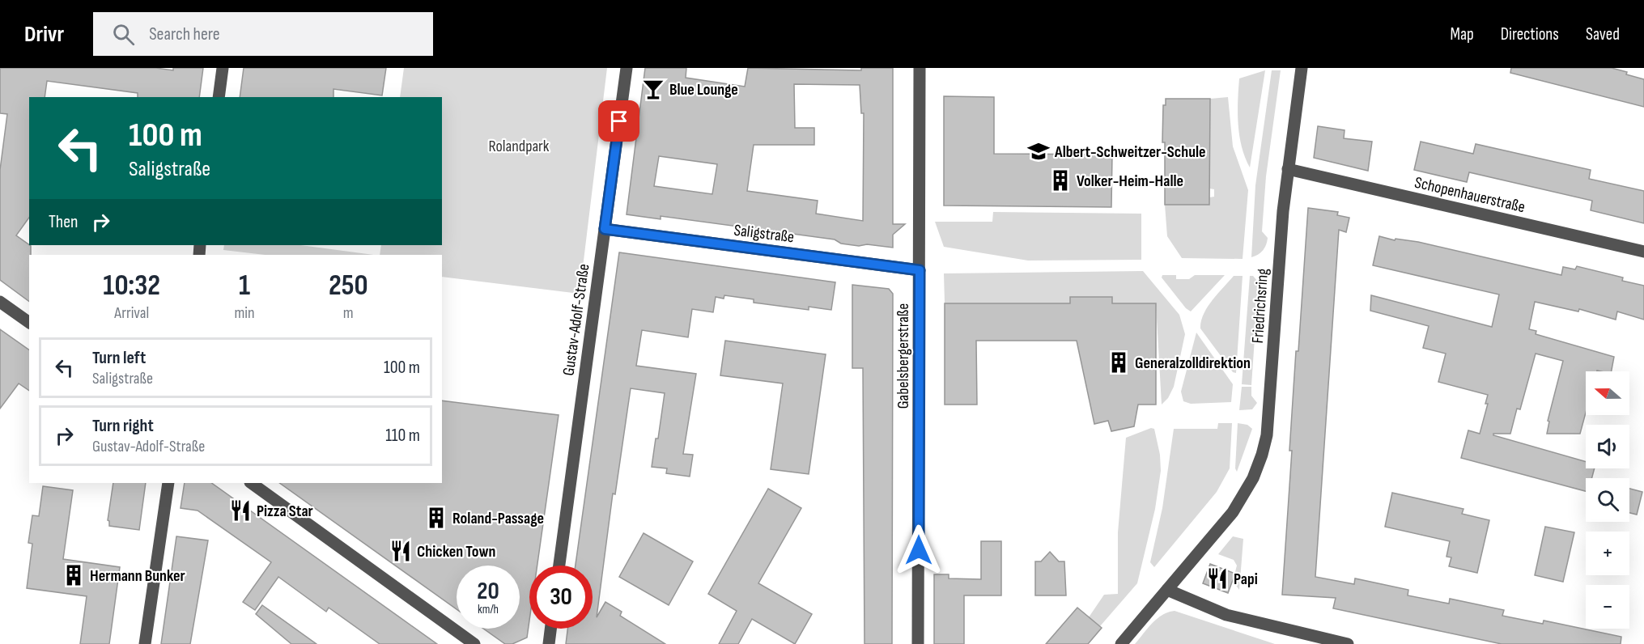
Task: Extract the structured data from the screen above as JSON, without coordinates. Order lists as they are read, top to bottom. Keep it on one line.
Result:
{"streets":{"street":["Schopenhauerstraße","Saligstraße","Friedrichsring","Gustav-Adolf-Straße","Gabelsbergerstraße"]},"crossings":[["Schopenhauerstraße","Friedrichsring"],["Saligstraße","Gustav-Adolf-Straße"],["Saligstraße","Gabelsbergerstraße"]],"parks":["Rolandpark"],"places":{"bar":["Blue Lounge"],"school or university":["Albert-Schweitzer-Schule"],"building":["Volker-Heim-Halle","Generalzolldirektion","Roland-Passage","Hermann Bunker"],"restaurant":["Pizza Star","Chicken Town","Papi"]},"north":"left","page":{"header":"Drivr","search":"Search here","nav":["Map","Directions","Saved"],"turn":["100 m","Saligstraße"],"then":"Then","eta":["10:32","Arrival","1","min","250","m"],"list":[{"name":"Turn left","note":"Saligstraße","value":"100 m"},{"name":"Turn right","note":"Gustav-Adolf-Straße","value":"110 m"}],"map_buttons":["+","−"],"speed":"20 km/h","limit":"30"}}
